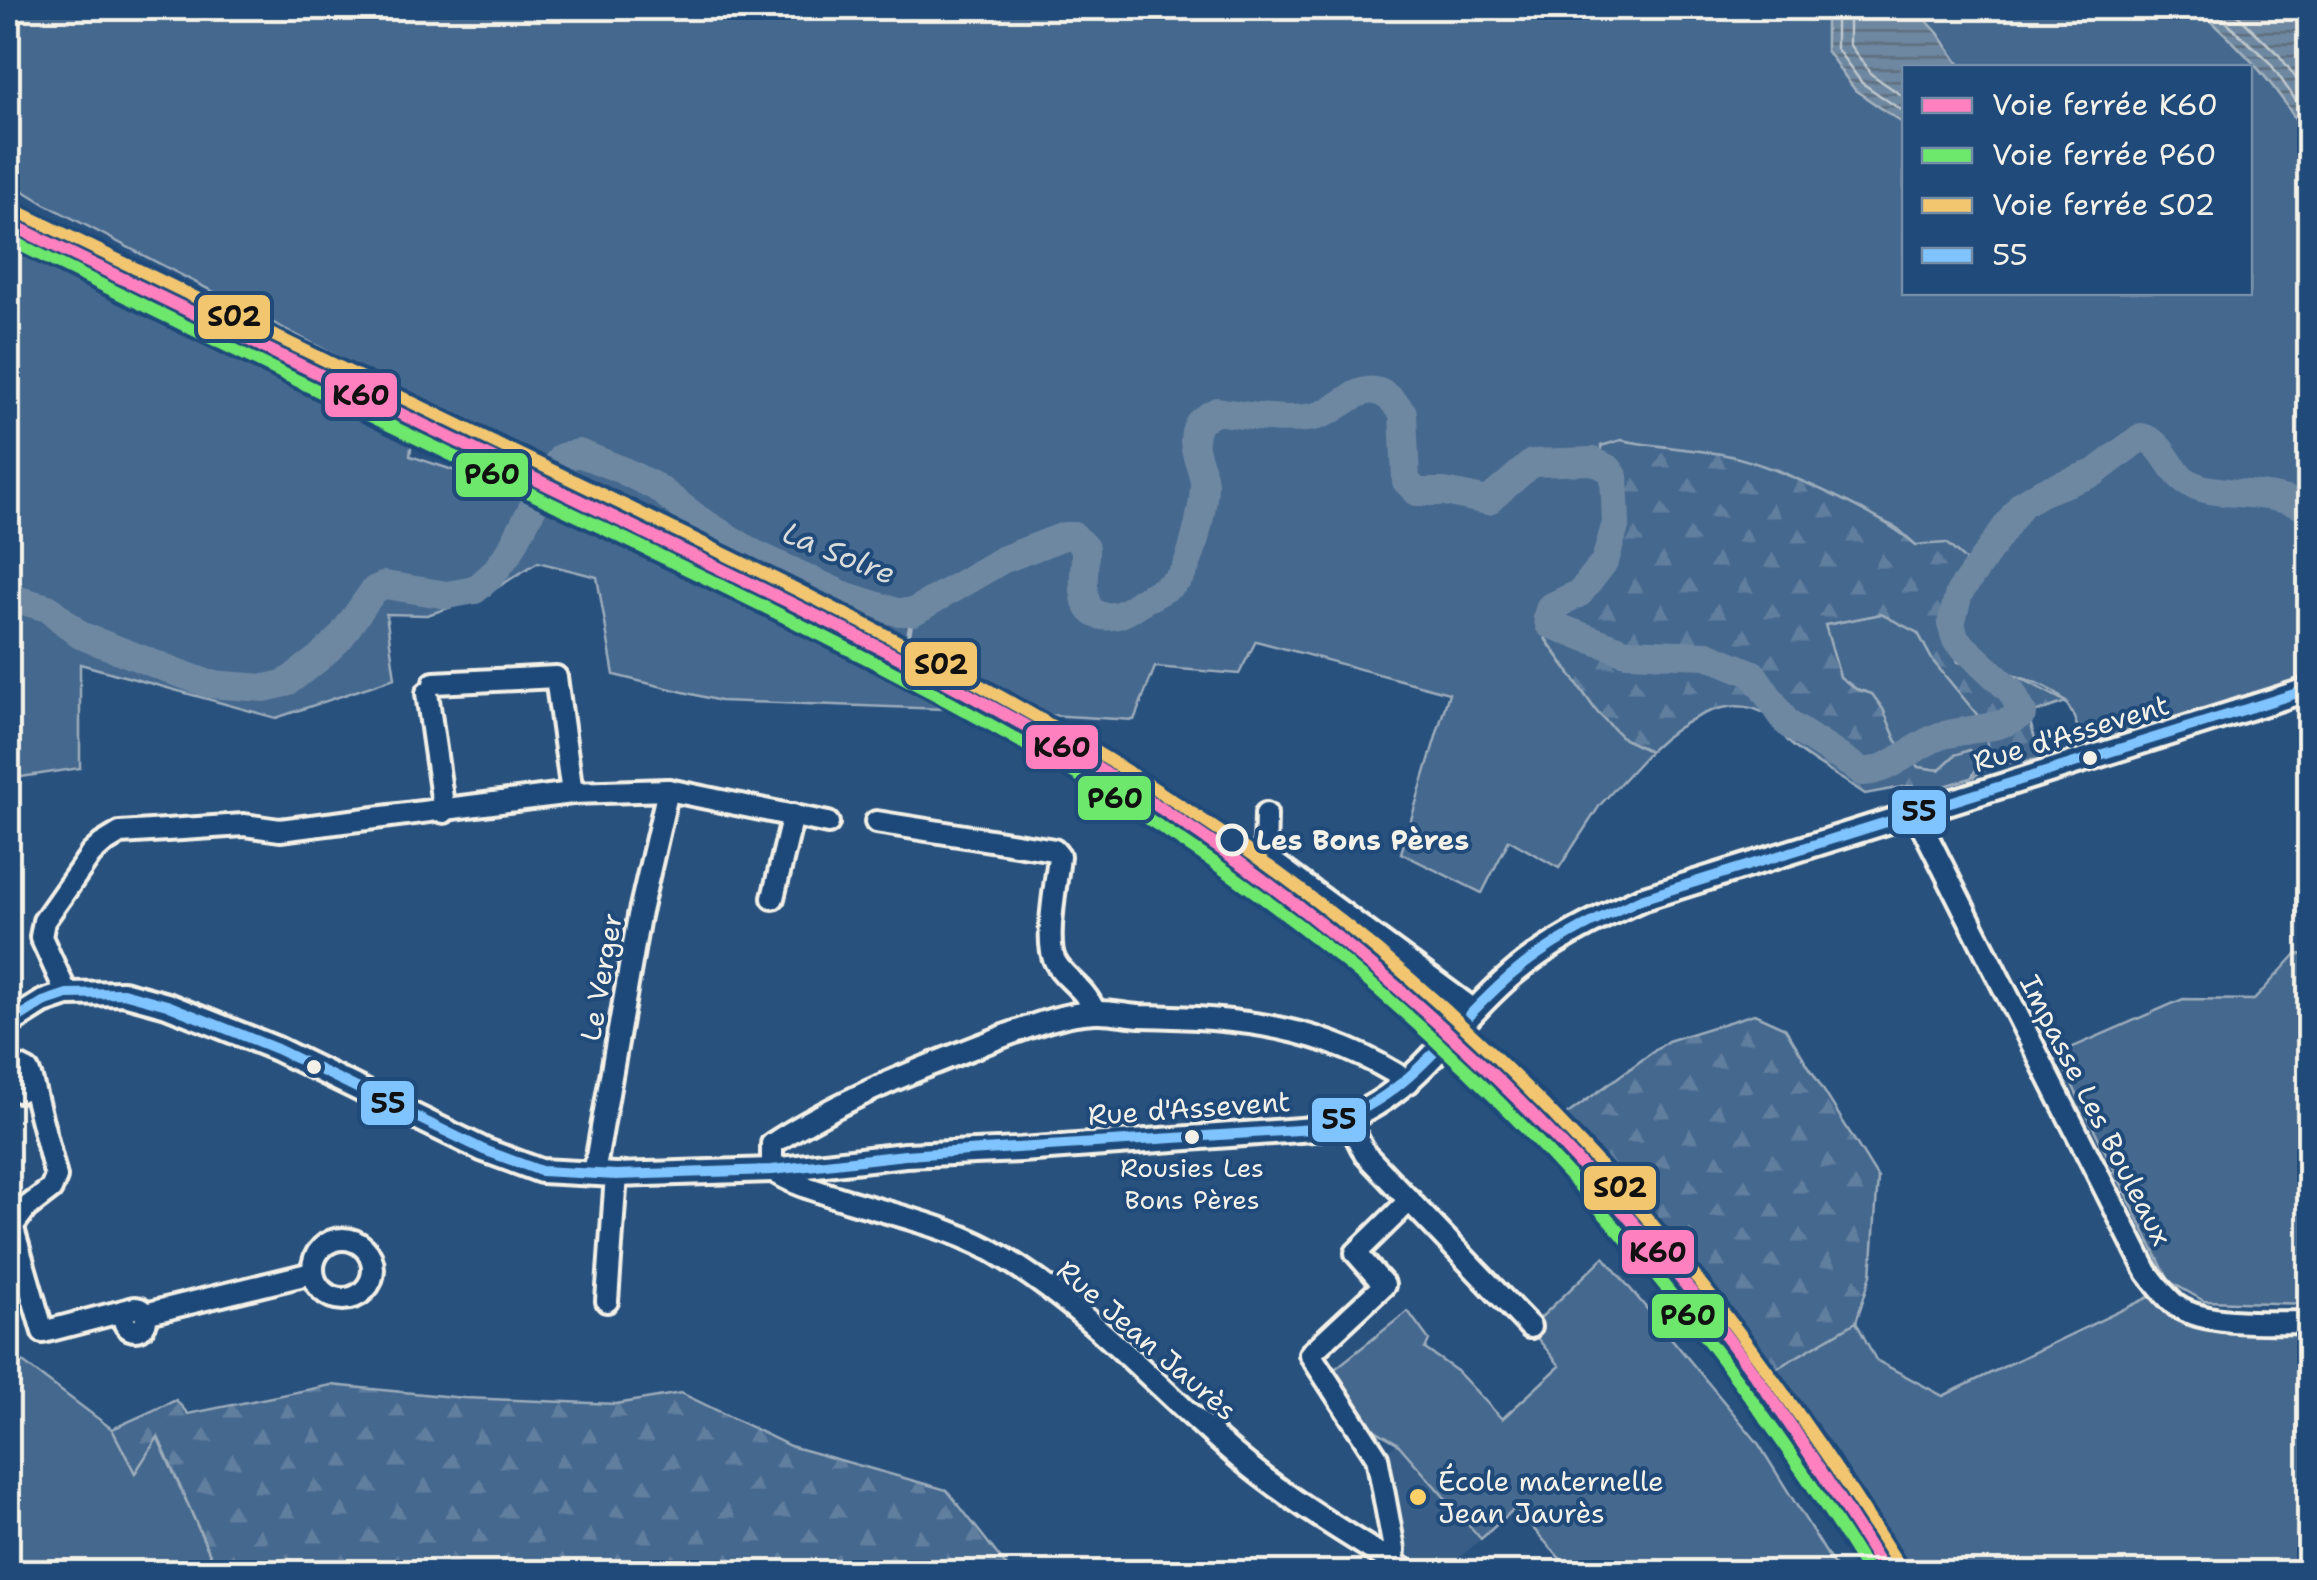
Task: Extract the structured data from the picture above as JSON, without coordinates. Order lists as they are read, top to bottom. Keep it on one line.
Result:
{"streets":{"street":["Rue d'Assevent","Le Verger","Impasse Les Bouleaux","Rue Jean Jaurès"]},"crossings":[["Rue d'Assevent","Le Verger"],["Rue d'Assevent","Impasse Les Bouleaux"],["Rue d'Assevent","Rue Jean Jaurès"]],"water":["La Solre"],"places":["Les Bons Pères","Rousies Les Bons Pères","École maternelle Jean Jaurès"],"lines":["rail line S02","rail line K60","rail line P60","transit line 55"],"legend":["Voie ferrée K60","Voie ferrée P60","Voie ferrée S02","55"]}
